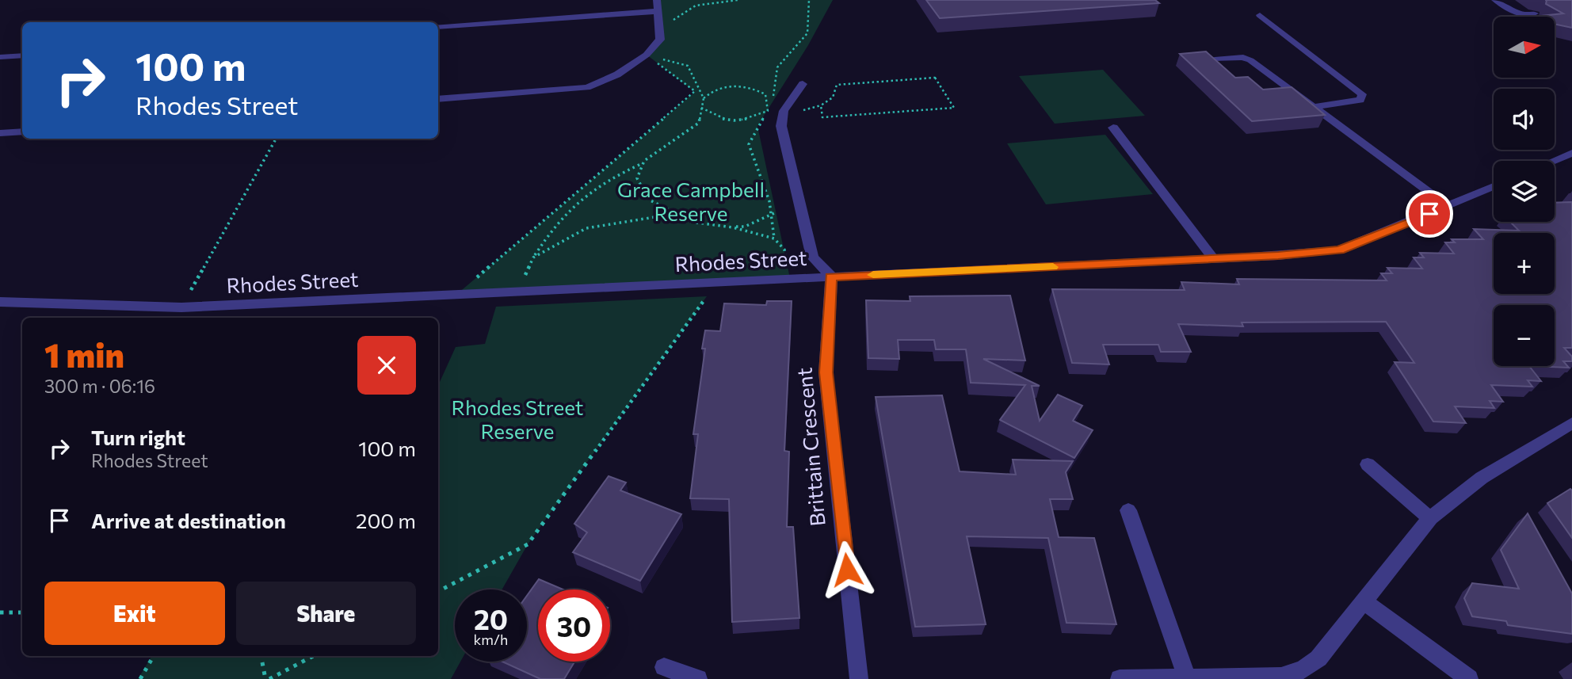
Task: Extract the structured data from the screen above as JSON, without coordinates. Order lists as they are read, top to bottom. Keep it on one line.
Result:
{"streets":{"street":["Rhodes Street","Brittain Crescent"]},"crossings":[["Rhodes Street","Brittain Crescent"]],"parks":["Grace Campbell Reserve","Rhodes Street Reserve"],"north":"right","page":{"map_buttons":["+","−"],"turn":["100 m","Rhodes Street"],"heading":["1 min","300 m · 06:16"],"list":[{"name":"Turn right","note":"Rhodes Street","value":"100 m"},{"name":"Arrive at destination","value":"200 m"}],"buttons":["Exit","Share"],"speed":"20 km/h","limit":"30"}}
